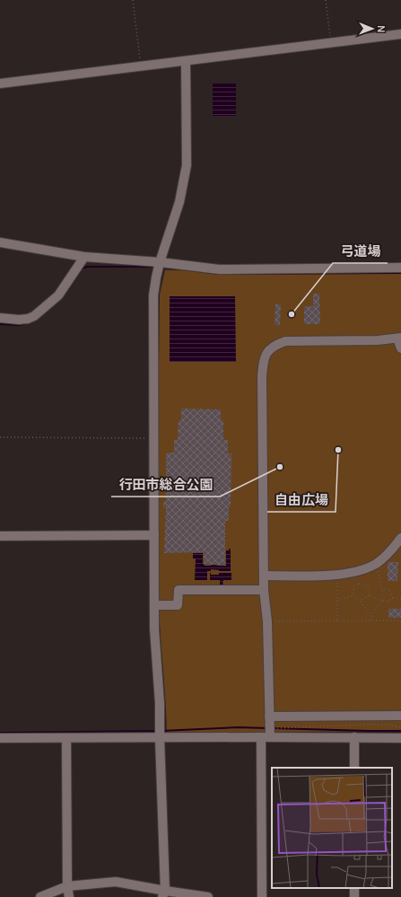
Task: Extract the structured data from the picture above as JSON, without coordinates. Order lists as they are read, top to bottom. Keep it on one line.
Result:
{"places":["弓道場","自由広場","行田市総合公園"],"north":"right"}
